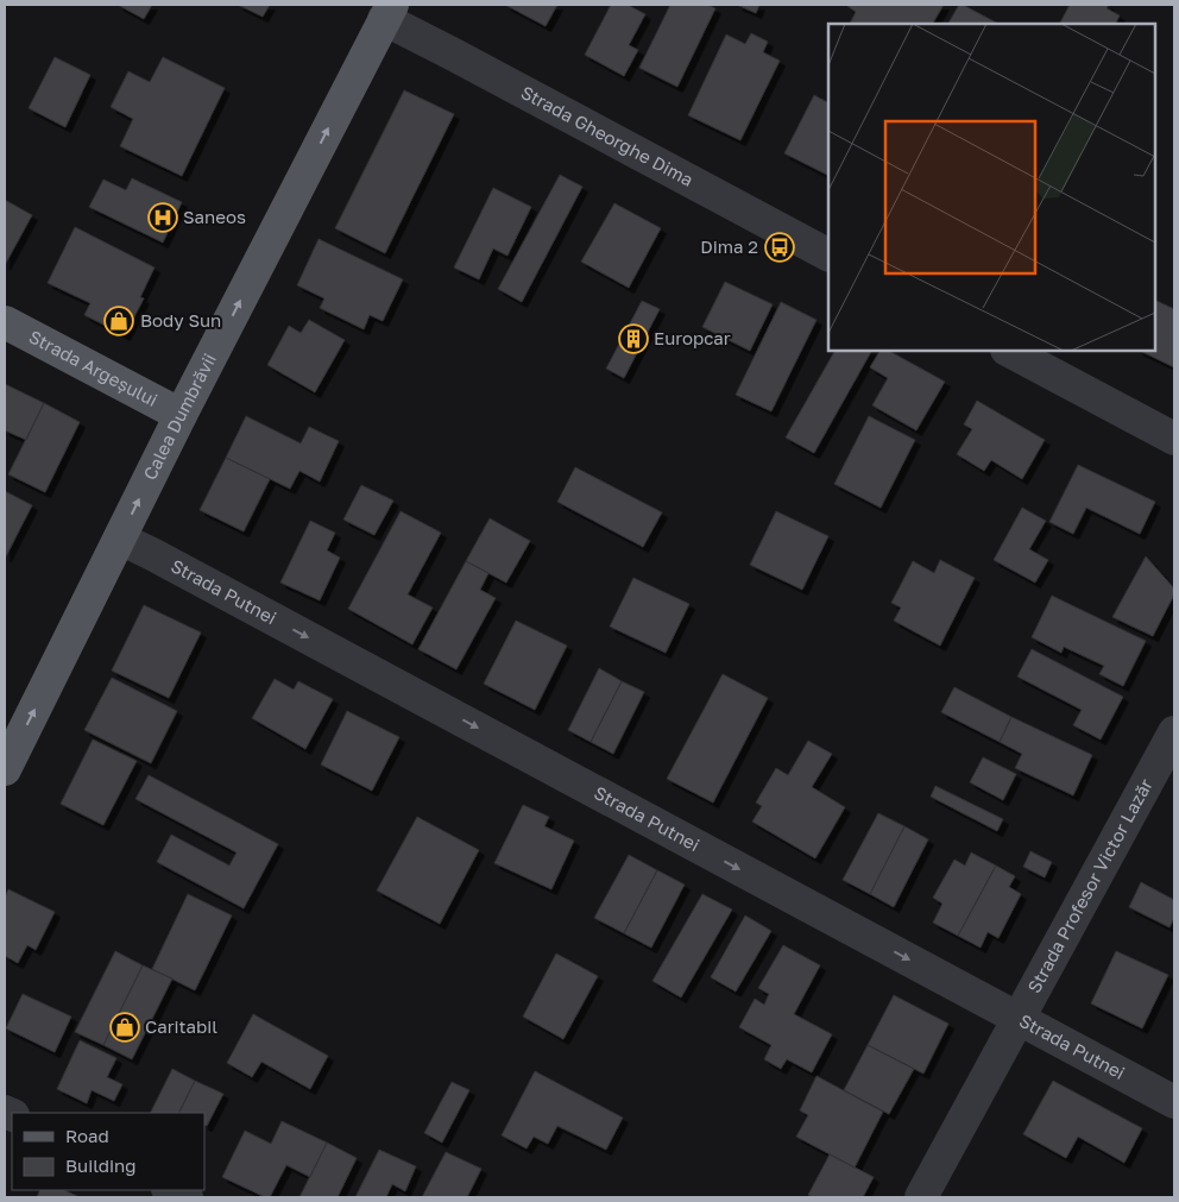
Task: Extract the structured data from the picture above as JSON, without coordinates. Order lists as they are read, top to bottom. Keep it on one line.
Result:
{"streets":{"main road":["Strada Argeșului","Calea Dumbrăvii"],"street":["Strada Gheorghe Dima","Strada Putnei","Strada Profesor Victor Lazăr"]},"crossings":[["Strada Gheorghe Dima","Calea Dumbrăvii"],["Strada Argeșului","Calea Dumbrăvii"],["Calea Dumbrăvii","Strada Putnei"],["Strada Putnei","Strada Profesor Victor Lazăr"]],"one_way":["Calea Dumbrăvii","Strada Putnei"],"places":{"hospital":["Saneos"],"bus stop":["Dima 2"],"shop":["Body Sun","Caritabil"],"building":["Europcar"]},"legend":["Road","Building"]}
